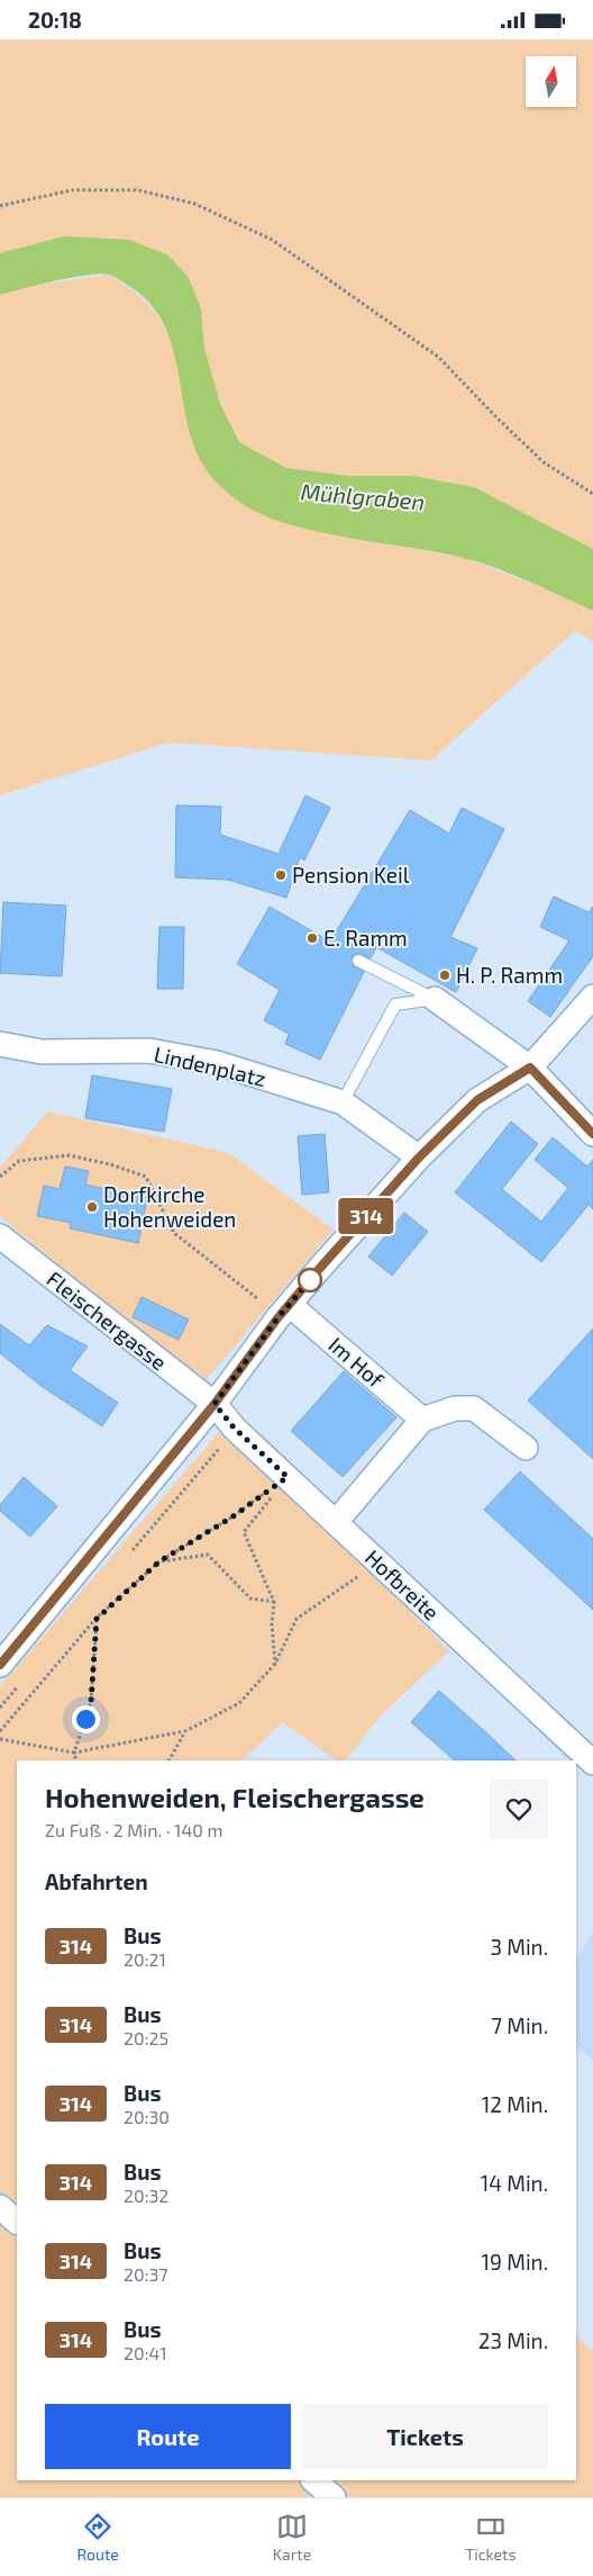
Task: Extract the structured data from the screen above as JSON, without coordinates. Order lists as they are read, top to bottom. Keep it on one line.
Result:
{"streets":{"street":["Lindenplatz","Fleischergasse","Im Hof","Hofbreite"]},"crossings":[["Fleischergasse","Hofbreite"]],"water":["Mühlgraben"],"places":["Pension Keil","E. Ramm","H. P. Ramm","Dorfkirche Hohenweiden"],"lines":["bus line 314"],"north":"top","page":{"status":"20:18","on_map":"314","heading":[["Hohenweiden, Fleischergasse","Zu Fuß · 2 Min. · 140 m"],"Abfahrten"],"list":[{"mark":"314","name":"Bus","note":"20:21","value":"3 Min."},{"mark":"314","name":"Bus","note":"20:25","value":"7 Min."},{"mark":"314","name":"Bus","note":"20:30","value":"12 Min."},{"mark":"314","name":"Bus","note":"20:32","value":"14 Min."},{"mark":"314","name":"Bus","note":"20:37","value":"19 Min."},{"mark":"314","name":"Bus","note":"20:41","value":"23 Min."}],"buttons":["Route","Tickets"],"tabs":["Route","Karte","Tickets"]}}
